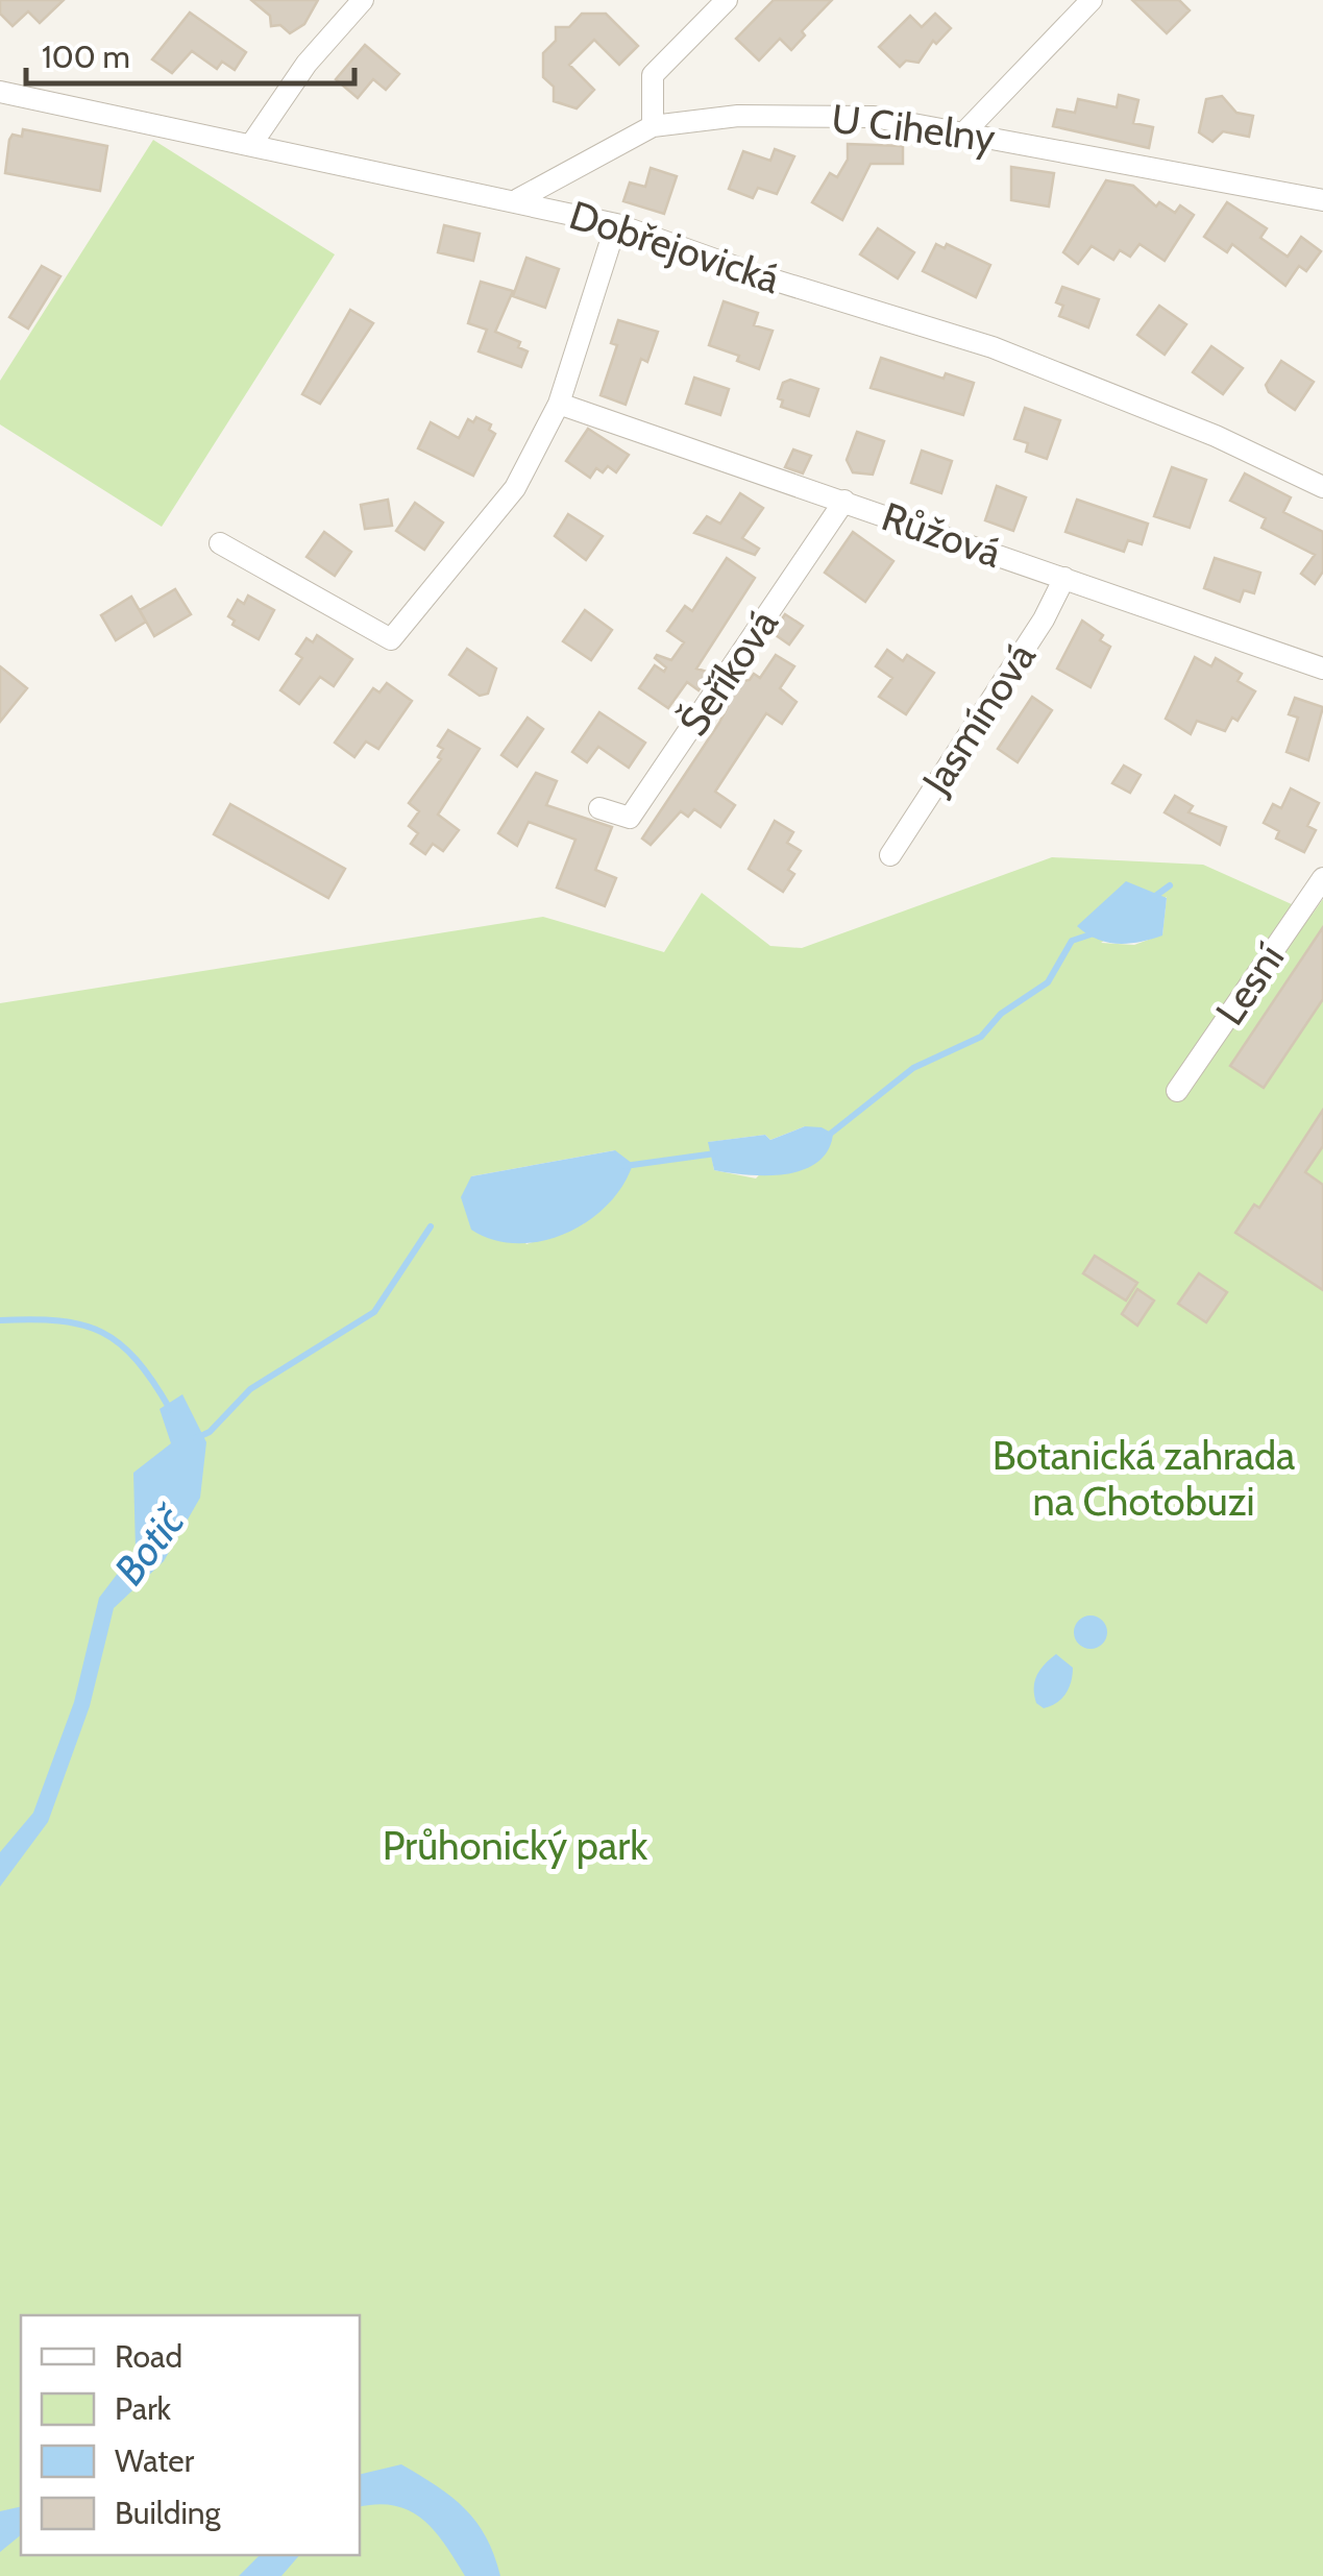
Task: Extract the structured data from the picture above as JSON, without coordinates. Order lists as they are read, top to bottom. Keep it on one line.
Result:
{"streets":{"street":["U Cihelny","Dobřejovická","Růžová","Šeříková","Jasmínová","Lesní"]},"crossings":[["U Cihelny","Dobřejovická"],["Růžová","Šeříková"],["Růžová","Jasmínová"]],"water":["Botič"],"parks":["Botanická zahrada na Chotobuzi","Průhonický park"],"legend":["Road","Park","Water","Building"],"scale_bar":"100 m"}
